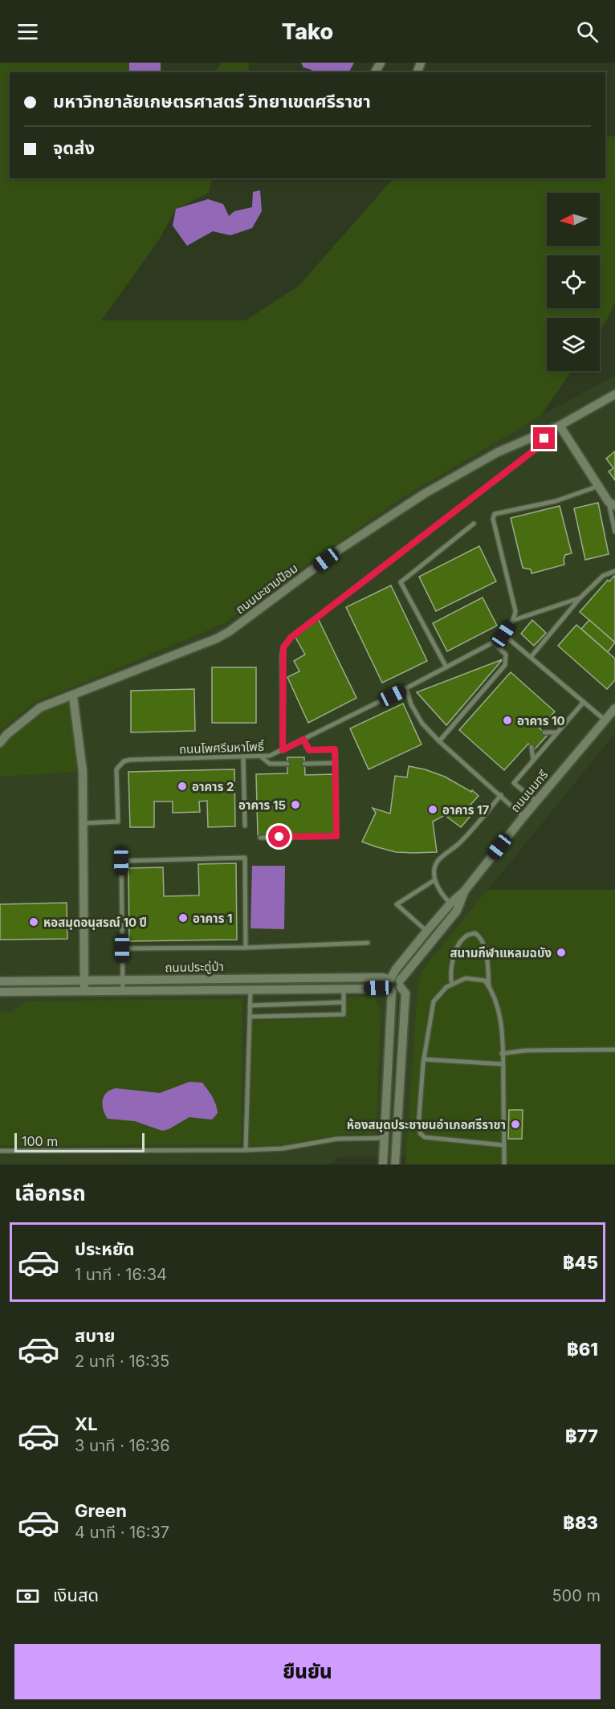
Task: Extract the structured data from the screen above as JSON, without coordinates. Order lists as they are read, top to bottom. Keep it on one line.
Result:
{"streets":{"street":["ถนนมะขามป้อม","ถนนนนทรี","ถนนประดู่ป่า"],"lane":["ถนนโพศรีมหาโพธิ์"]},"crossings":[["ถนนนนทรี","ถนนประดู่ป่า"]],"places":["อาคาร 10","อาคาร 2","อาคาร 15","อาคาร 17","อาคาร 1","หอสมุดอนุสรณ์ 10 ปี","สนามกีฬาแหลมฉบัง","ห้องสมุดประชาชนอำเภอศรีราชา"],"scale_bar":"100 m","north":"left","page":{"header":"Tako","banner":["มหาวิทยาลัยเกษตรศาสตร์ วิทยาเขตศรีราชา","จุดส่ง"],"scale":"100 m","heading":"เลือกรถ","list":[{"name":"ประหยัด","note":"1 นาที · 16:34","value":"฿45"},{"name":"สบาย","note":"2 นาที · 16:35","value":"฿61"},{"name":"XL","note":"3 นาที · 16:36","value":"฿77"},{"name":"Green","note":"4 นาที · 16:37","value":"฿83"}],"pay":["เงินสด","500 m"],"buttons":"ยืนยัน"}}
